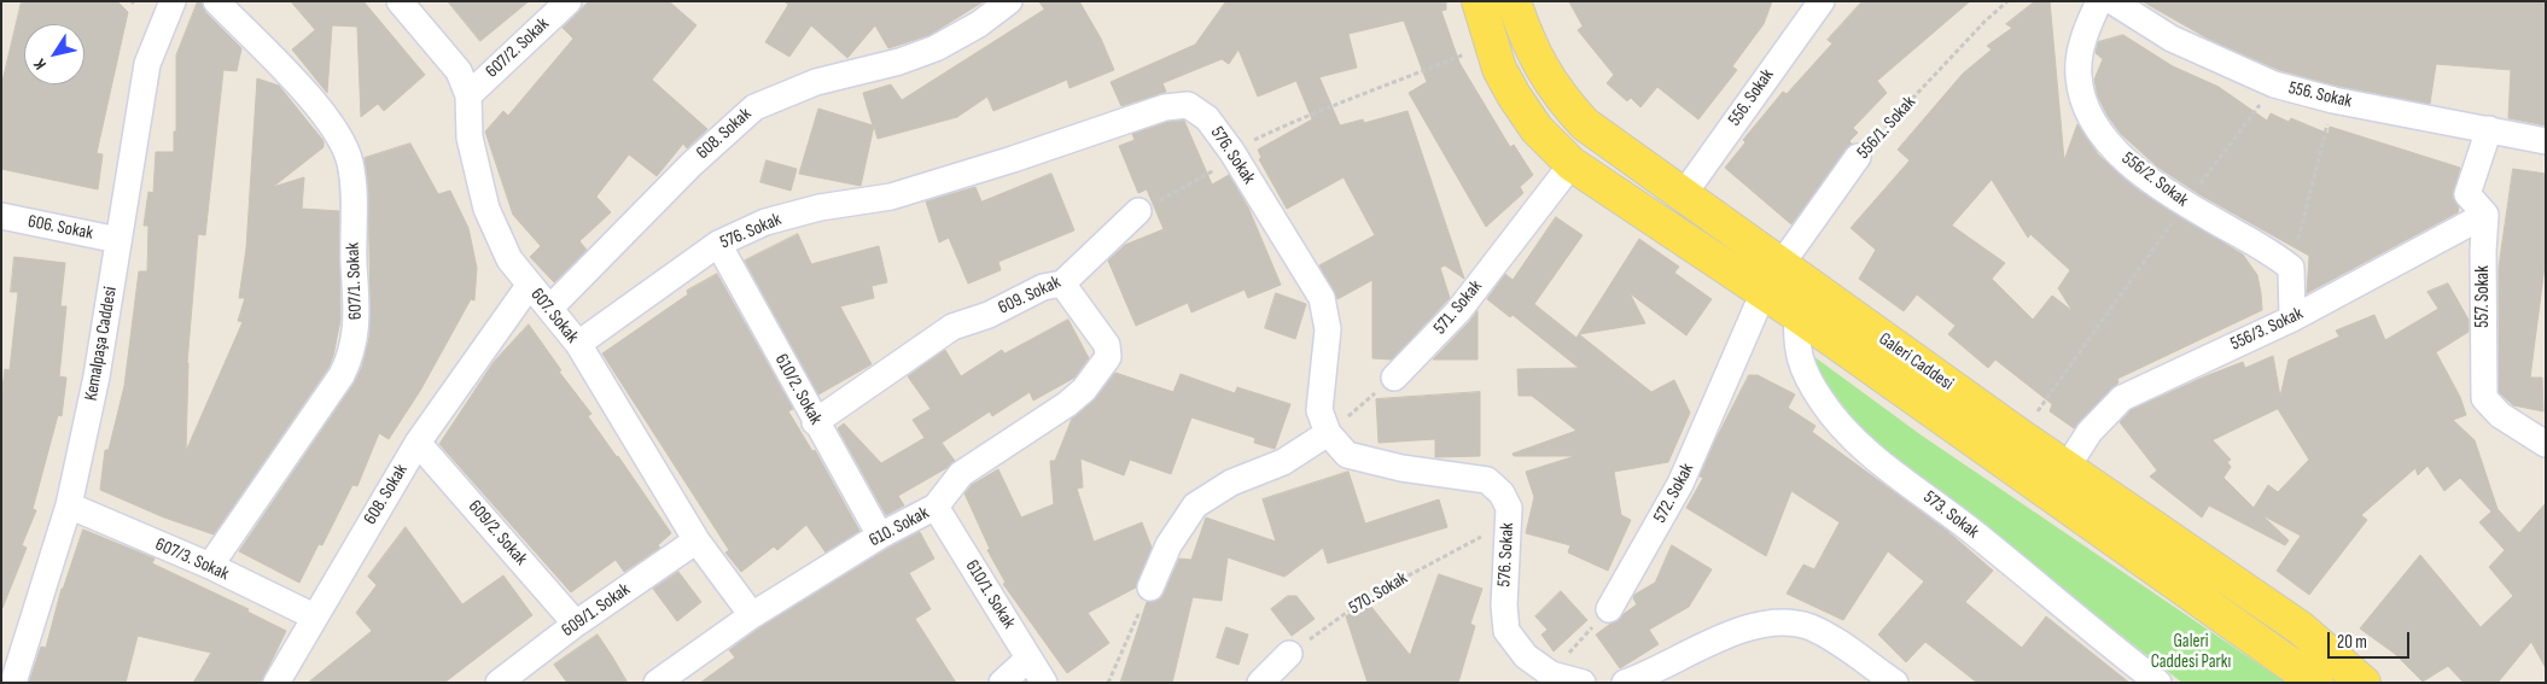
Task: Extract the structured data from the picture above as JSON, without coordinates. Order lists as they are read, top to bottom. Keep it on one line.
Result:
{"streets":{"main road":["Galeri Caddesi"],"street":["607/2. Sokak","556. Sokak","556/1. Sokak","608. Sokak","576. Sokak","556/2. Sokak","606. Sokak","607/1. Sokak","609. Sokak","557. Sokak","571. Sokak","607. Sokak","556/3. Sokak","Kemalpaşa Caddesi","610/2. Sokak","572. Sokak","573. Sokak","610. Sokak","609/2. Sokak","607/3. Sokak","610/1. Sokak","609/1. Sokak"],"path":["570. Sokak"]},"crossings":[["607/2. Sokak","607. Sokak"],["556. Sokak","Galeri Caddesi"],["556/1. Sokak","Galeri Caddesi"],["556/1. Sokak","572. Sokak"],["608. Sokak","607. Sokak"],["608. Sokak","609/2. Sokak"],["608. Sokak","607/3. Sokak"],["576. Sokak","607. Sokak"],["576. Sokak","610/2. Sokak"],["576. Sokak","570. Sokak"],["606. Sokak","Kemalpaşa Caddesi"],["607/1. Sokak","607/3. Sokak"],["609. Sokak","610/2. Sokak"],["609. Sokak","610. Sokak"],["557. Sokak","556/3. Sokak"],["571. Sokak","Galeri Caddesi"],["607. Sokak","610. Sokak"],["607. Sokak","609/1. Sokak"],["556/3. Sokak","Galeri Caddesi"],["Kemalpaşa Caddesi","607/3. Sokak"],["Galeri Caddesi","572. Sokak"],["Galeri Caddesi","573. Sokak"],["610/2. Sokak","610. Sokak"],["610. Sokak","610/1. Sokak"],["609/2. Sokak","609/1. Sokak"]],"parks":["Galeri Caddesi Parkı"],"scale_bar":"20 m","north":"bottom left"}
